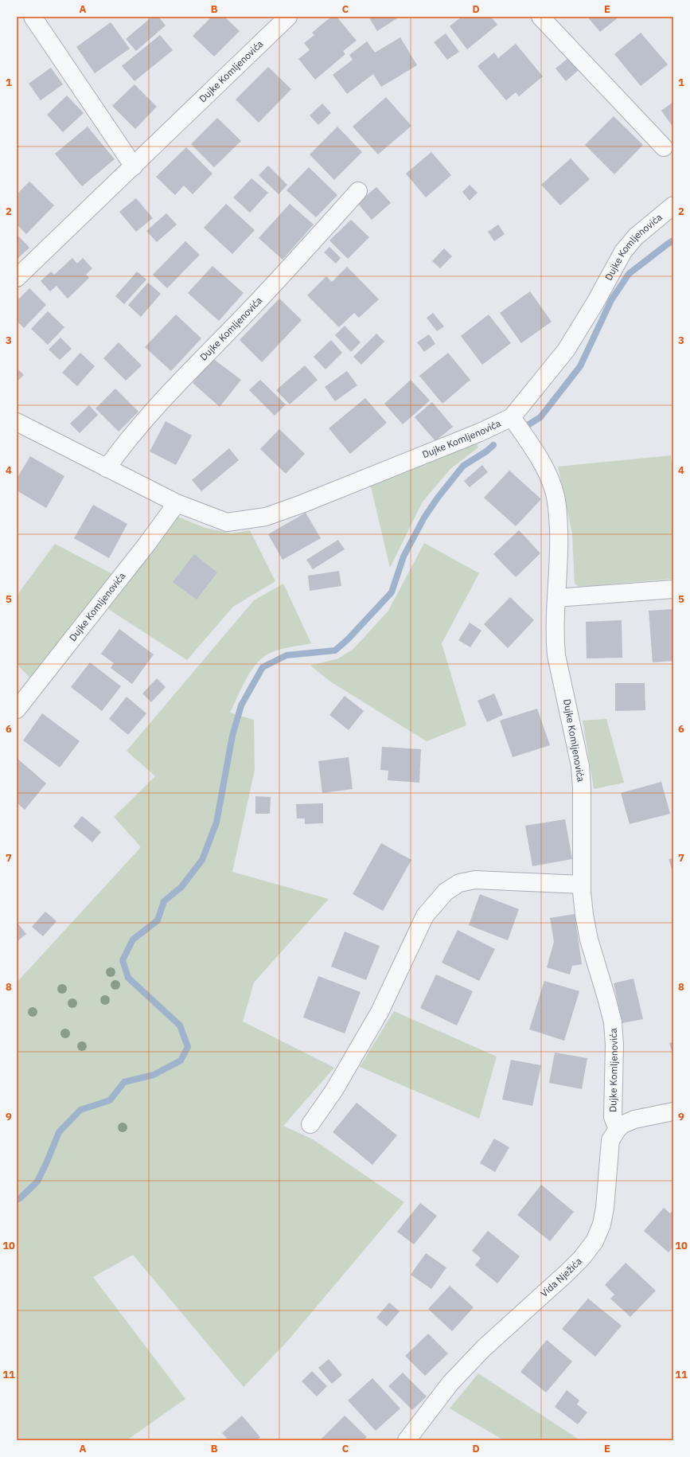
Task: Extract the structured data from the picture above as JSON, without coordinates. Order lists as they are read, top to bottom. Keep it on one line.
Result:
{"streets":{"street":["Dujke Komljenovića","Vida Nježića"]},"crossings":[["Dujke Komljenovića","Vida Nježića"]],"grid":{"columns":["A","B","C","D","E"],"rows":["1","2","3","4","5","6","7","8","9","10","11"]}}
